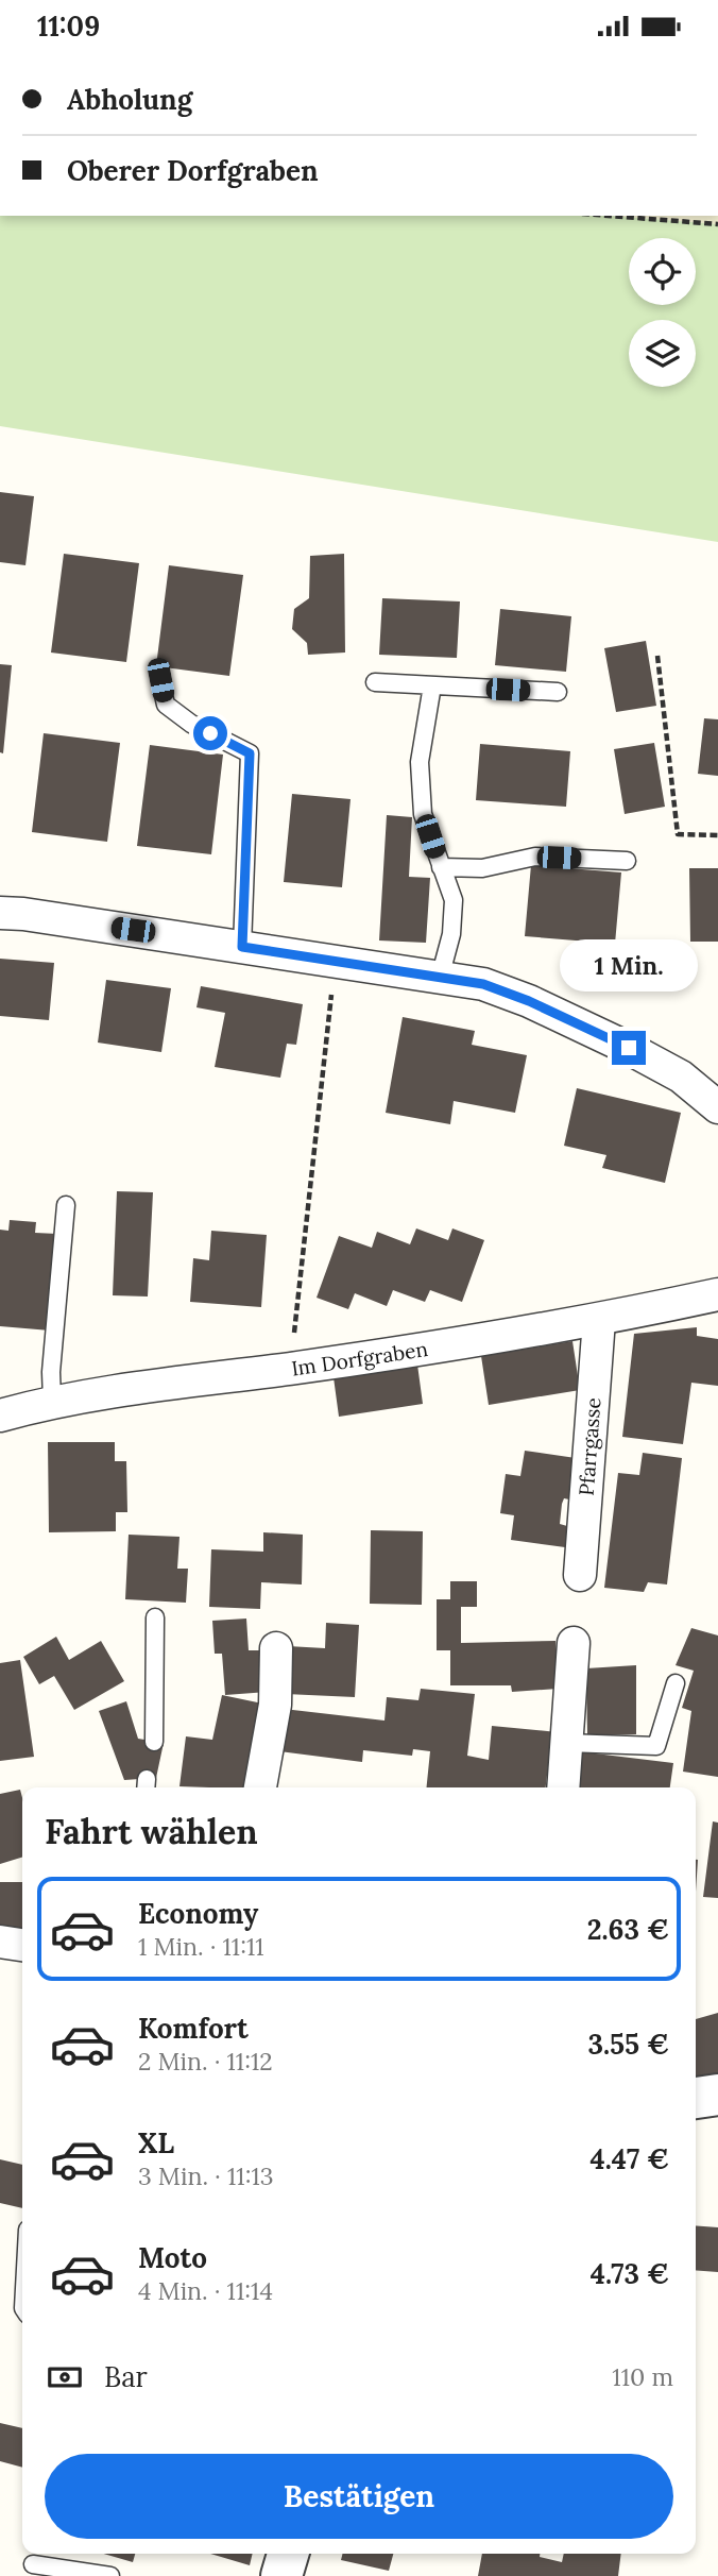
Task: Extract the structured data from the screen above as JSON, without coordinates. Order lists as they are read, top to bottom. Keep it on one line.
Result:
{"streets":{"street":["Im Dorfgraben","Pfarrgasse"]},"crossings":[["Im Dorfgraben","Pfarrgasse"]],"page":{"status":"11:09","banner":["Abholung","Oberer Dorfgraben"],"bubble":"1 Min.","heading":"Fahrt wählen","list":[{"name":"Economy","note":"1 Min. · 11:11","value":"2.63 €"},{"name":"Komfort","note":"2 Min. · 11:12","value":"3.55 €"},{"name":"XL","note":"3 Min. · 11:13","value":"4.47 €"},{"name":"Moto","note":"4 Min. · 11:14","value":"4.73 €"}],"pay":["Bar","110 m"],"buttons":"Bestätigen"}}
